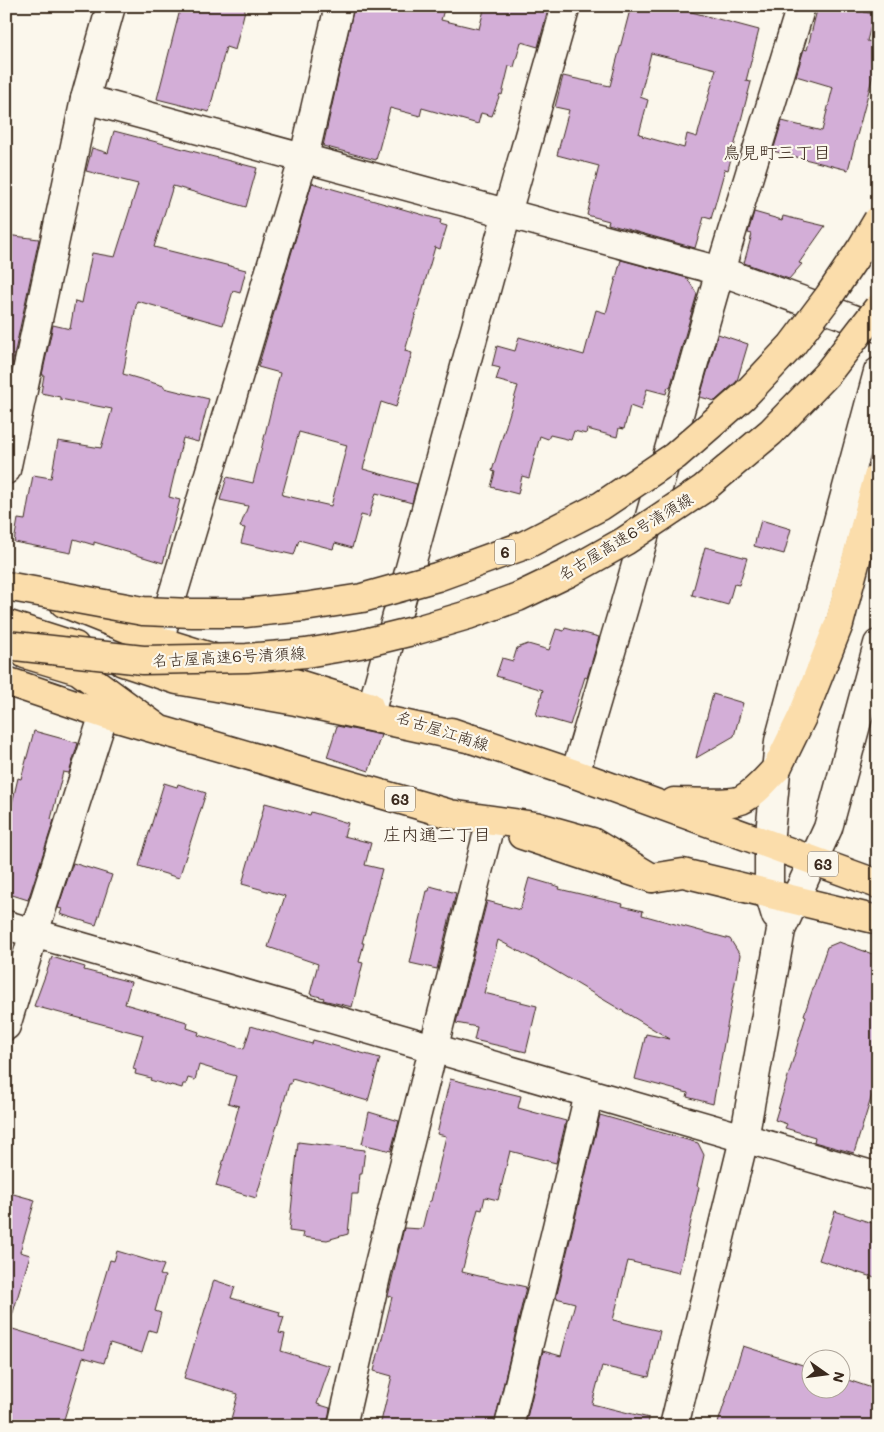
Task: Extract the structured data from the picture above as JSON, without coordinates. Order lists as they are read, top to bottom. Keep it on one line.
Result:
{"streets":{"main road":["名古屋高速6号清須線","6","名古屋江南線","63"]},"districts":["鳥見町三丁目","庄内通二丁目"],"north":"right"}
